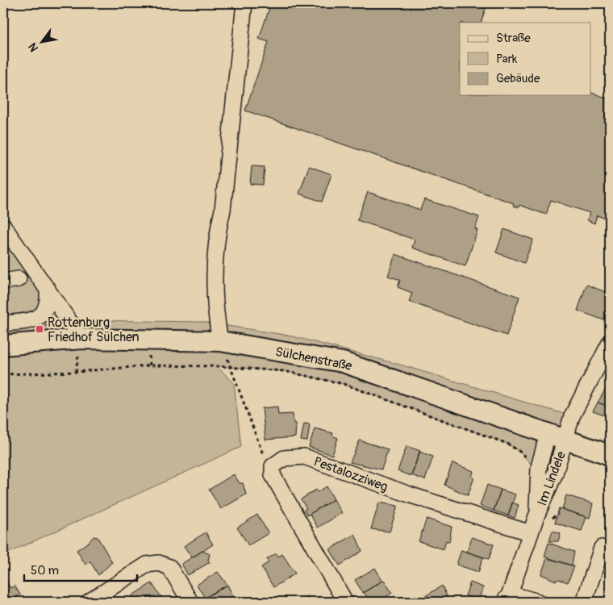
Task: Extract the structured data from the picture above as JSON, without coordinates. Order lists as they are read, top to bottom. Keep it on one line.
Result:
{"streets":{"main road":["Sülchenstraße"],"street":["Pestalozziweg","Im Lindele"]},"crossings":[["Sülchenstraße","Im Lindele"],["Pestalozziweg","Im Lindele"]],"places":{"transit":["Rottenburg Friedhof Sülchen"]},"legend":["Straße","Park","Gebäude"],"scale_bar":"50 m","north":"bottom left"}
